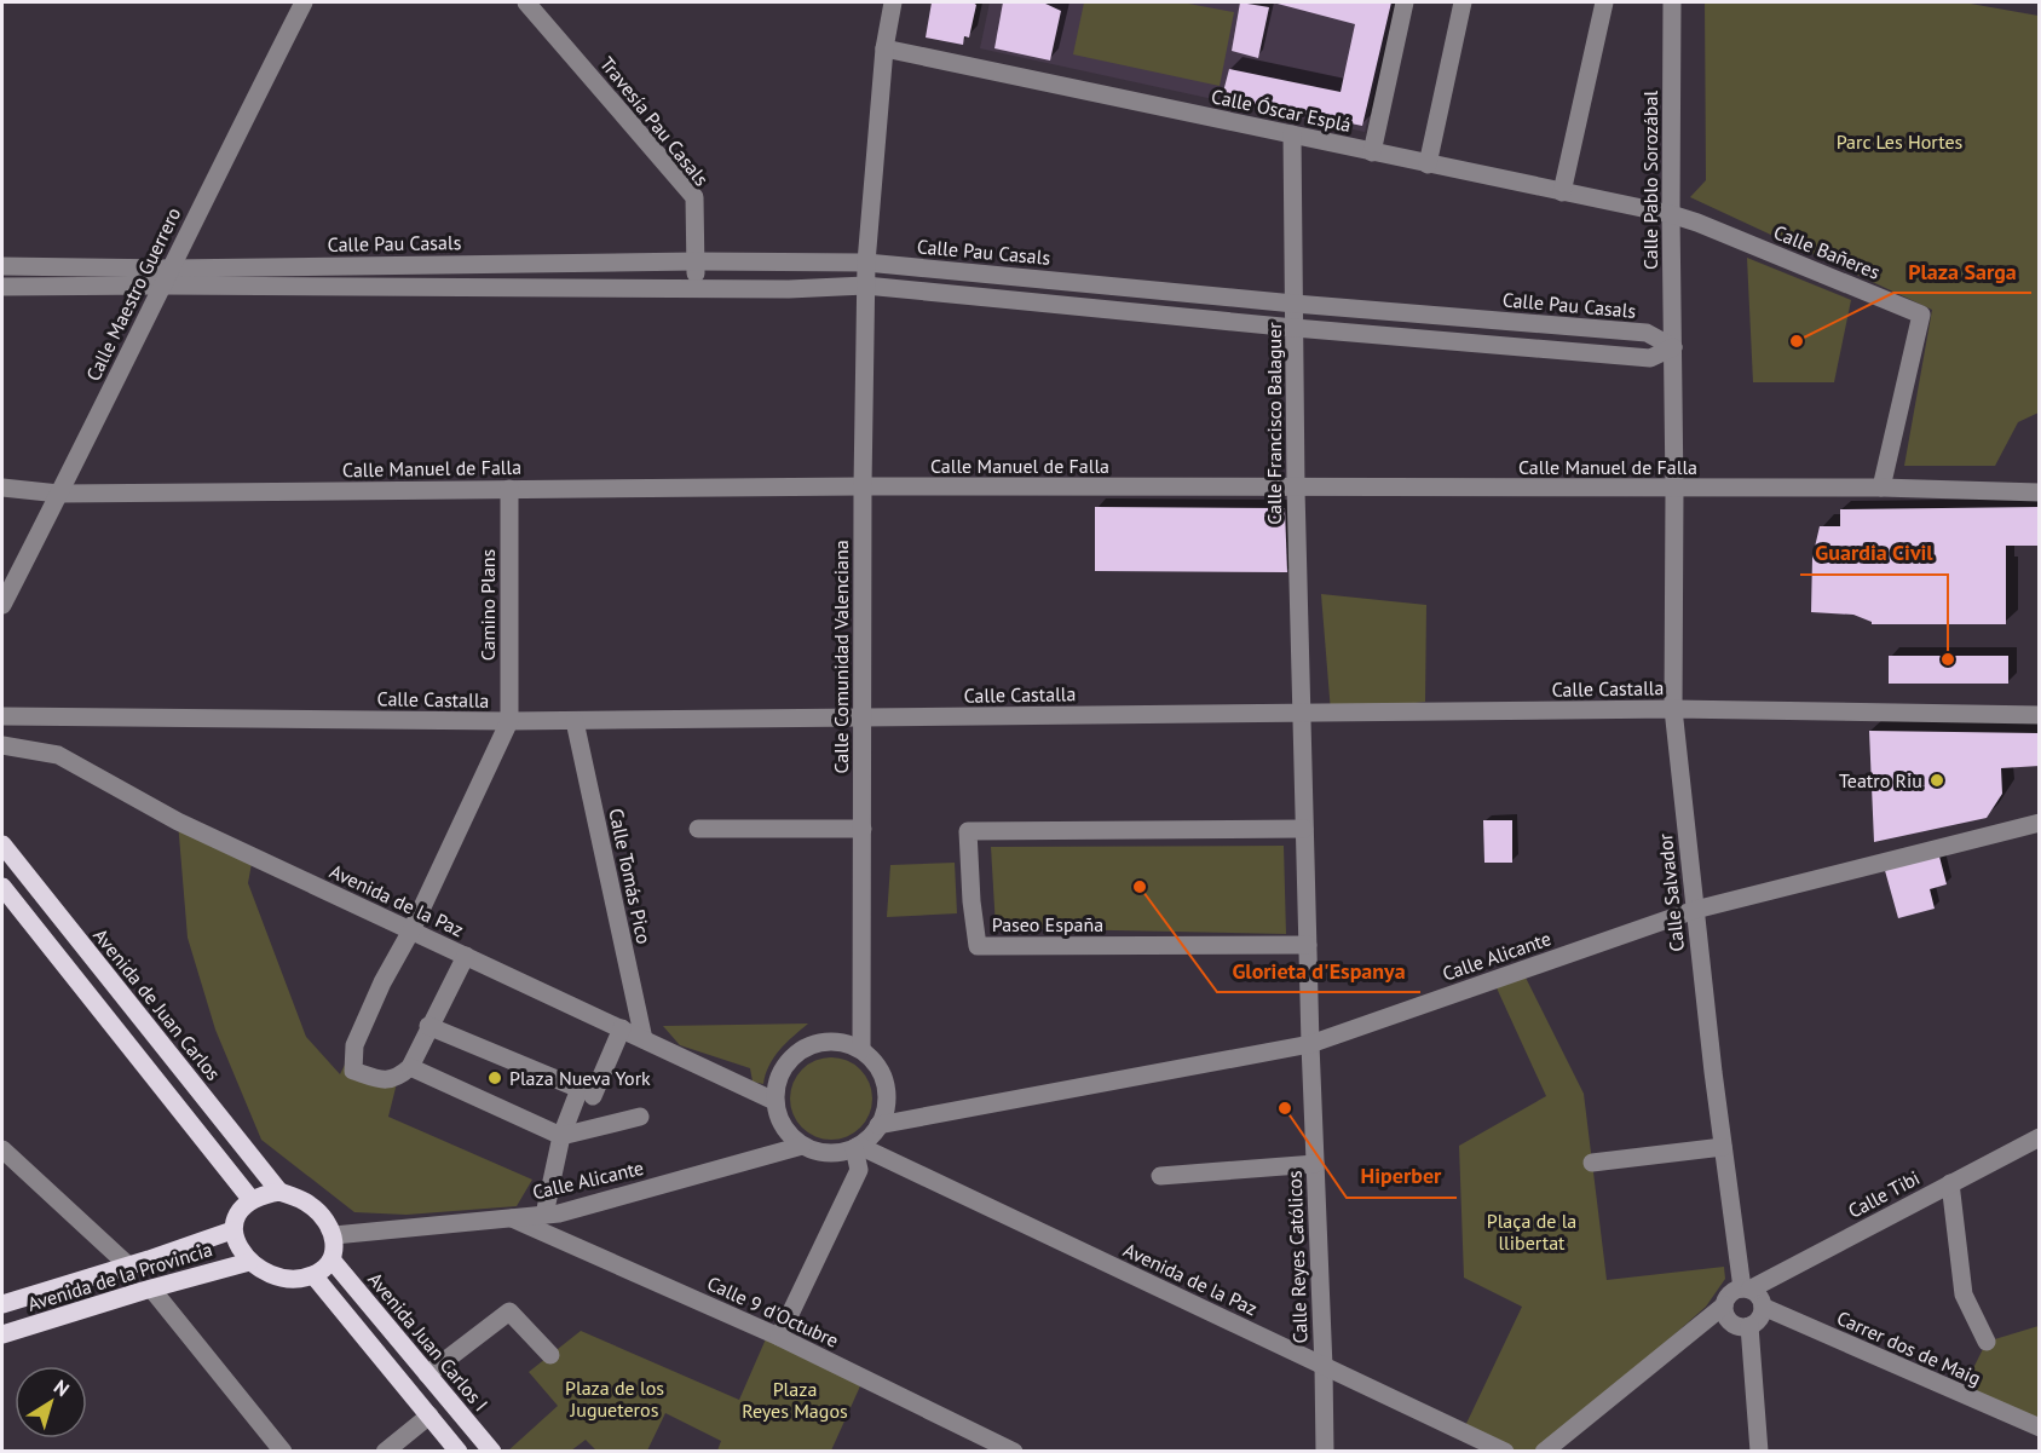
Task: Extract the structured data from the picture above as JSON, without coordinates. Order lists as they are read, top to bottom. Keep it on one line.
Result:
{"streets":{"main road":["Avenida de Juan Carlos","Avenida de la Provincia","Avenida Juan Carlos I"],"street":["Calle Óscar Esplá","Travesía Pau Casals","Calle Pablo Sorozábal","Calle Pau Casals","Calle Bañeres","Calle Maestro Guerrero","Calle Francisco Balaguer","Calle Manuel de Falla","Camino Plans","Calle Comunidad Valenciana","Calle Castalla","Calle Tomás Pico","Calle Salvador","Avenida de la Paz","Paseo España","Calle Alicante","Calle Tibi","Calle Reyes Católicos","Calle 9 d'Octubre","Carrer dos de Maig"]},"crossings":[["Calle Óscar Esplá","Calle Pablo Sorozábal"],["Calle Óscar Esplá","Calle Bañeres"],["Calle Óscar Esplá","Calle Francisco Balaguer"],["Calle Óscar Esplá","Calle Comunidad Valenciana"],["Travesía Pau Casals","Calle Pau Casals"],["Calle Pablo Sorozábal","Calle Pau Casals"],["Calle Pablo Sorozábal","Calle Bañeres"],["Calle Pablo Sorozábal","Calle Manuel de Falla"],["Calle Pablo Sorozábal","Calle Salvador"],["Calle Pau Casals","Calle Maestro Guerrero"],["Calle Pau Casals","Calle Francisco Balaguer"],["Calle Pau Casals","Calle Comunidad Valenciana"],["Calle Bañeres","Calle Manuel de Falla"],["Calle Maestro Guerrero","Calle Manuel de Falla"],["Calle Francisco Balaguer","Calle Manuel de Falla"],["Calle Francisco Balaguer","Calle Castalla"],["Calle Francisco Balaguer","Calle Reyes Católicos"],["Calle Manuel de Falla","Camino Plans"],["Calle Manuel de Falla","Calle Comunidad Valenciana"],["Calle Manuel de Falla","Calle Salvador"],["Camino Plans","Calle Castalla"],["Calle Comunidad Valenciana","Calle Castalla"],["Calle Comunidad Valenciana","Avenida de la Paz"],["Calle Comunidad Valenciana","Calle Alicante"],["Calle Castalla","Calle Tomás Pico"],["Calle Castalla","Calle Salvador"],["Calle Castalla","Calle Reyes Católicos"],["Calle Tomás Pico","Avenida de la Paz"],["Calle Salvador","Calle Alicante"],["Calle Salvador","Calle Tibi"],["Calle Salvador","Carrer dos de Maig"],["Avenida de la Paz","Calle Alicante"],["Avenida de la Paz","Calle Reyes Católicos"],["Paseo España","Calle Reyes Católicos"],["Calle Alicante","Avenida de Juan Carlos"],["Calle Alicante","Calle Reyes Católicos"],["Calle Alicante","Avenida de la Provincia"],["Calle Alicante","Calle 9 d'Octubre"],["Calle Alicante","Avenida Juan Carlos I"],["Avenida de Juan Carlos","Avenida de la Provincia"],["Avenida de Juan Carlos","Avenida Juan Carlos I"],["Calle Tibi","Carrer dos de Maig"],["Avenida de la Provincia","Avenida Juan Carlos I"]],"parks":["Parc Les Hortes","Plaça de la llibertat","Plaza de los Jugueteros","Plaza Reyes Magos"],"places":["Plaza Sarga","Guardia Civil","Teatro Riu","Glorieta d'Espanya","Plaza Nueva York","Hiperber"],"north":"top right"}
